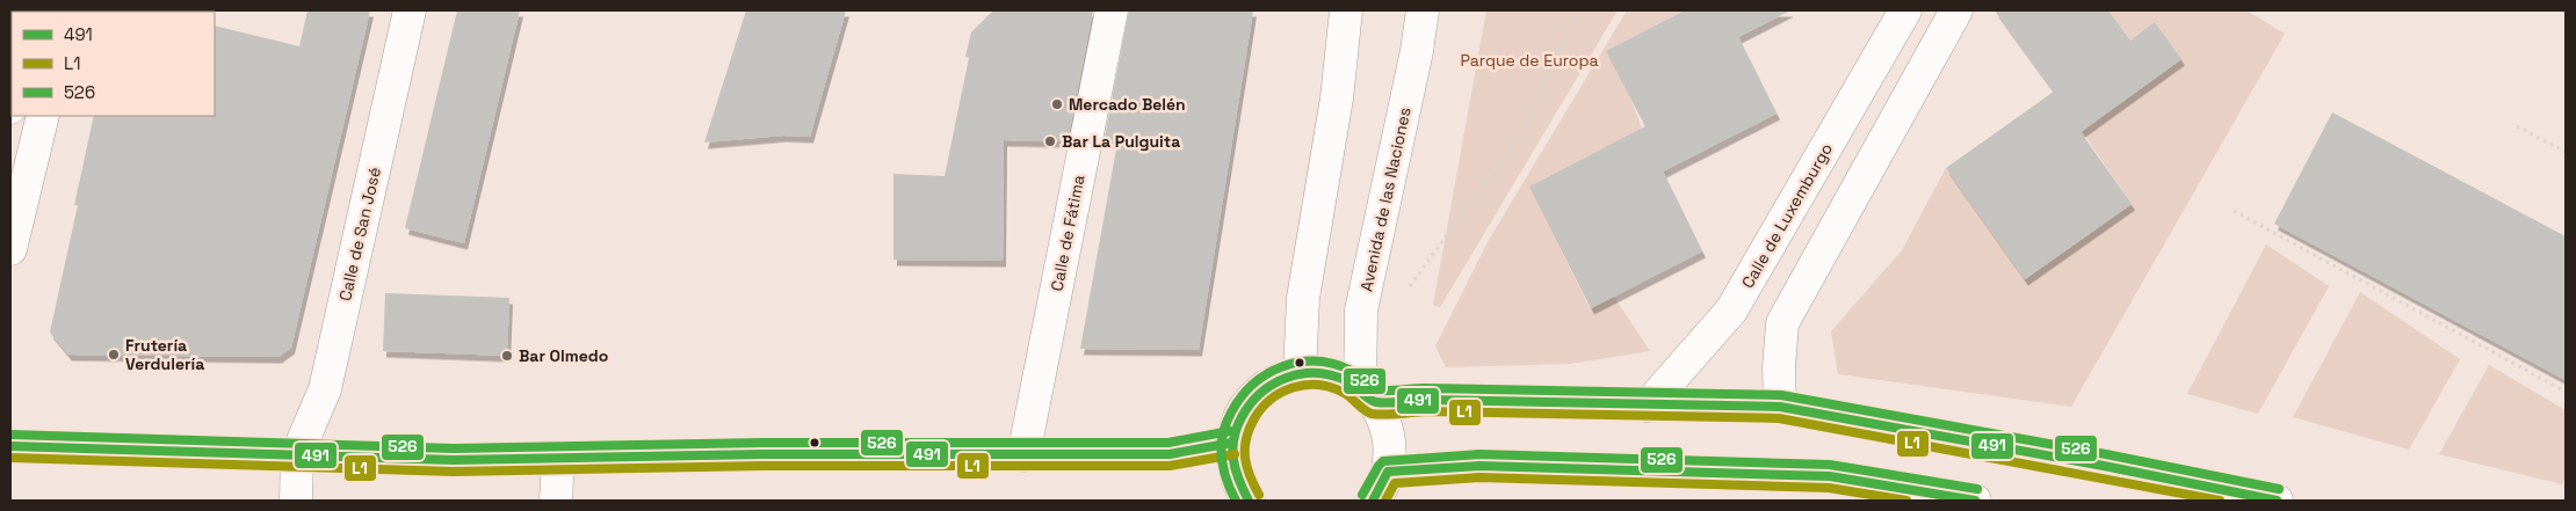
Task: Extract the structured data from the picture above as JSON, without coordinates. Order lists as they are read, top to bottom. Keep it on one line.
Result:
{"streets":{"main road":["Avenida de las Naciones","Calle de Luxemburgo","Calle de Fátima","Calle de San José"]},"parks":["Parque de Europa"],"places":["Mercado Belén","Bar La Pulguita","Frutería Verdulería","Bar Olmedo"],"lines":["transit line 526","transit line 491","transit line L1"],"legend":["491","L1","526"]}
